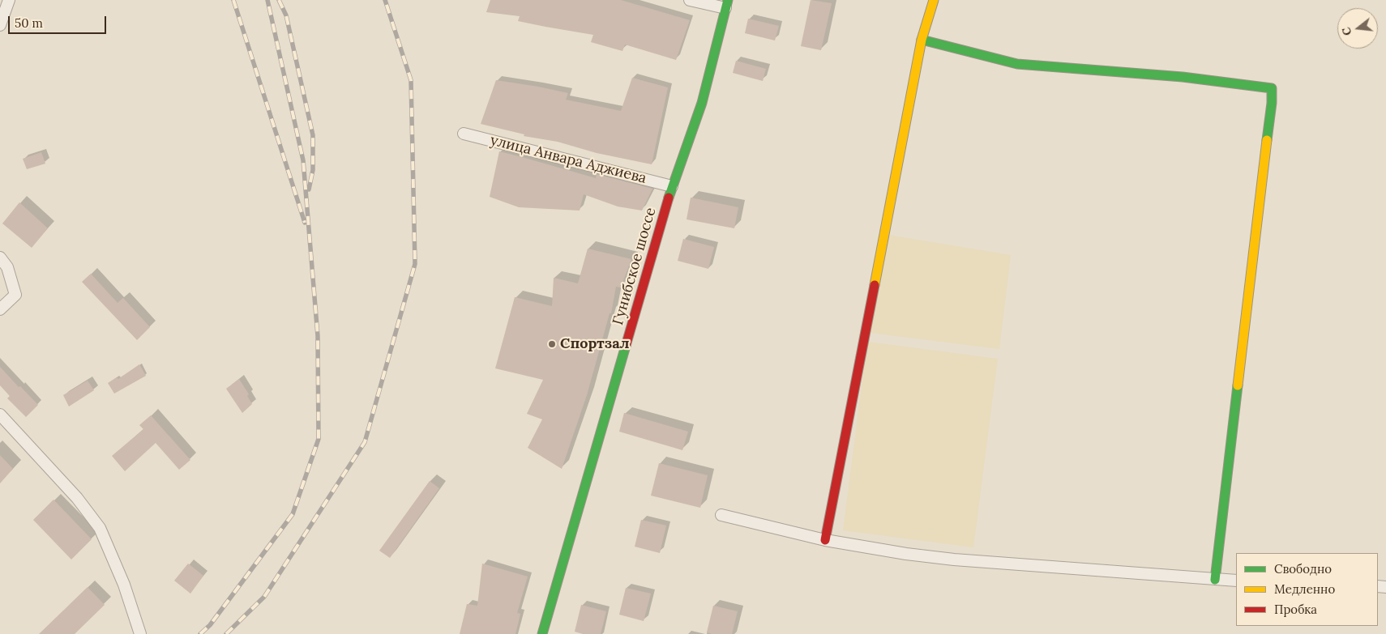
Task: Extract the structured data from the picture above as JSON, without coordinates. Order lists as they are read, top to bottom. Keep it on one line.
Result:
{"streets":{"street":["улица Анвара Аджиева","Гунибское шоссе"]},"crossings":[["улица Анвара Аджиева","Гунибское шоссе"]],"places":["Спортзал"],"legend":["Свободно","Медленно","Пробка"],"scale_bar":"50 m","north":"left"}
